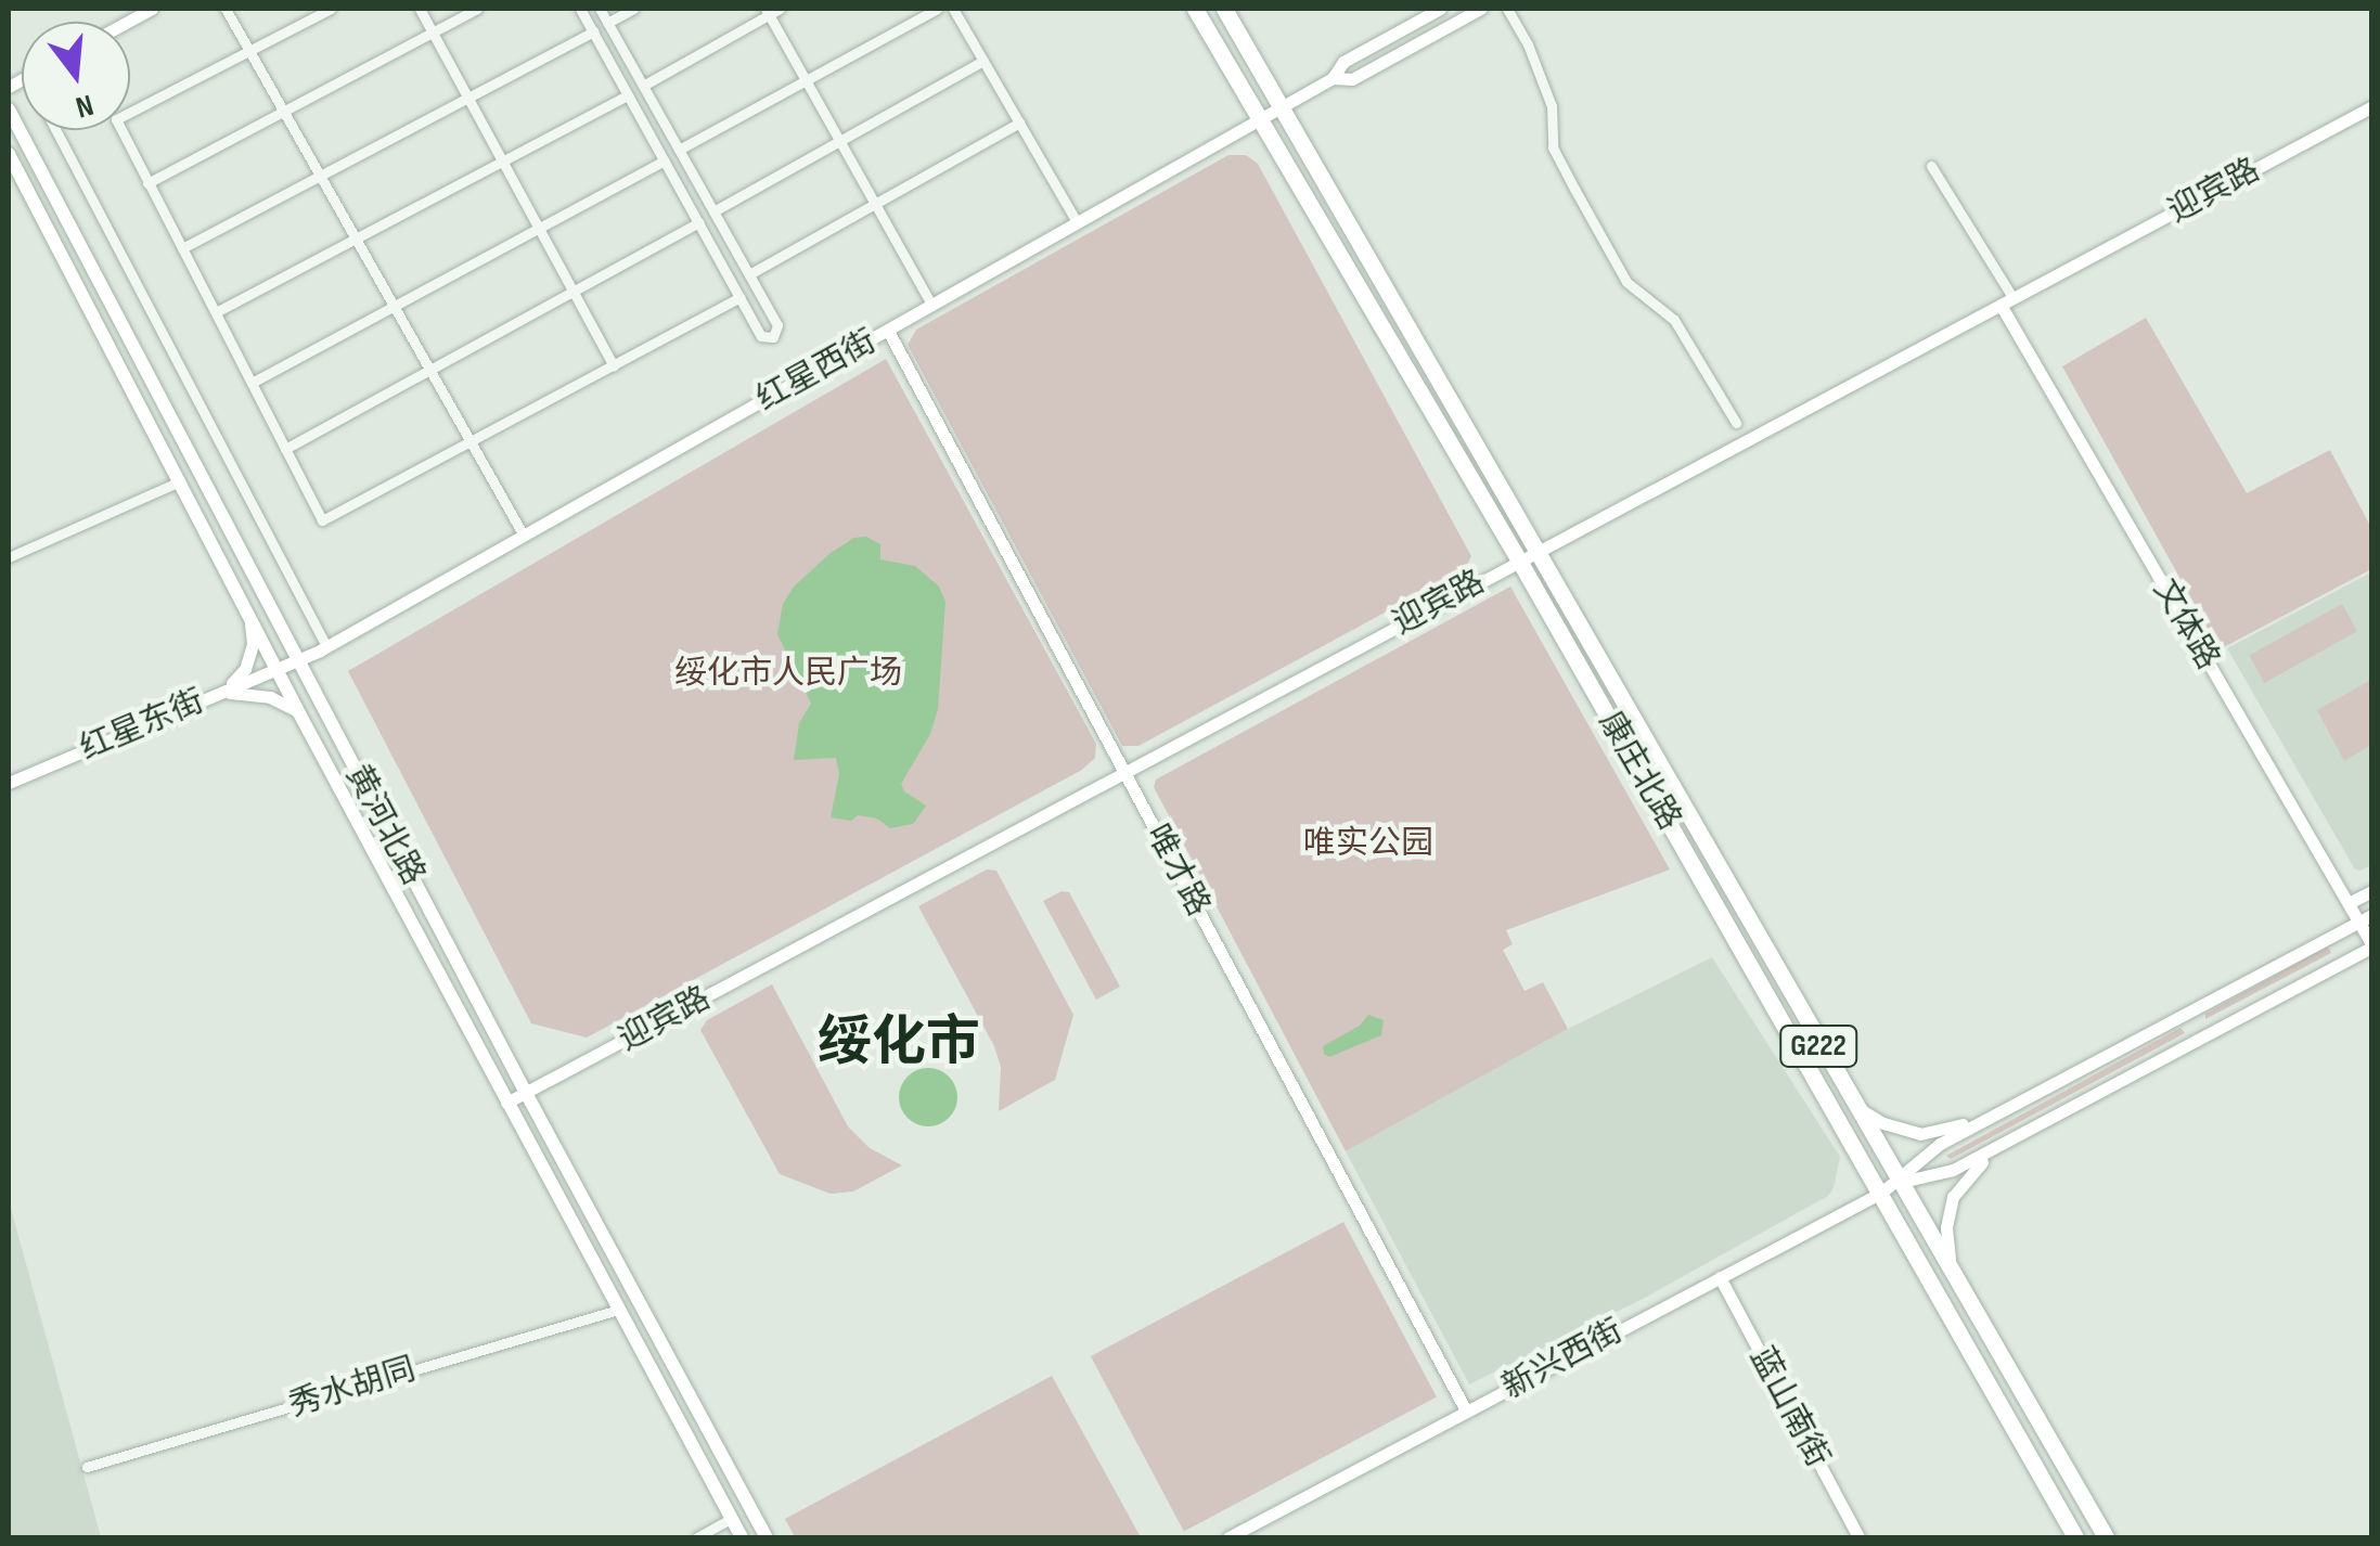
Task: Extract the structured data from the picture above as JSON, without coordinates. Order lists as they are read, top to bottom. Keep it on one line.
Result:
{"streets":{"highway":["康庄北路","G222"],"main road":["迎宾路","红星西街","文体路","红星东街","黄河北路","唯才路","新兴西街","蓝山南街"],"street":["秀水胡同"]},"crossings":[["迎宾路","文体路"],["迎宾路","康庄北路"],["迎宾路","黄河北路"],["迎宾路","唯才路"],["红星西街","红星东街"],["红星西街","康庄北路"],["红星西街","黄河北路"],["红星西街","唯才路"],["文体路","新兴西街"],["红星东街","黄河北路"],["康庄北路","新兴西街"],["黄河北路","秀水胡同"],["唯才路","新兴西街"],["新兴西街","蓝山南街"]],"districts":["绥化市"],"parks":["绥化市人民广场","唯实公园"],"north":"bottom"}
